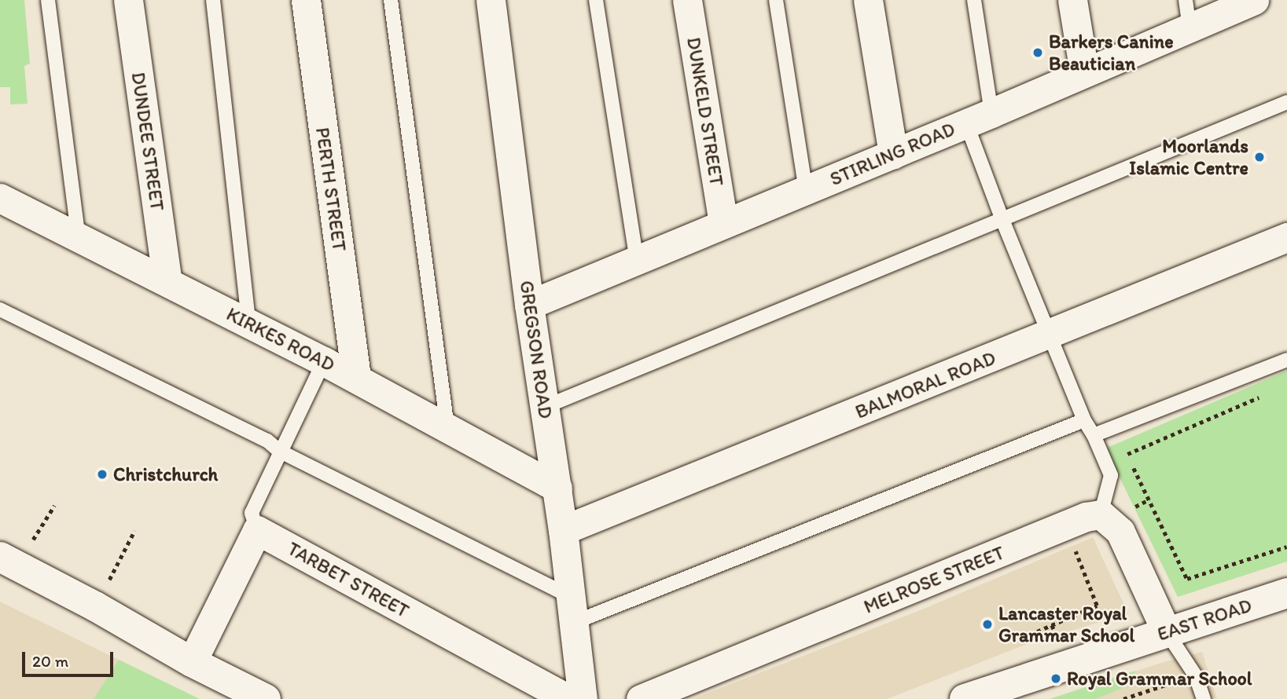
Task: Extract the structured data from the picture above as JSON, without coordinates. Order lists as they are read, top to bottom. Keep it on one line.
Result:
{"streets":{"street":["DUNKELD STREET","DUNDEE STREET","STIRLING ROAD","PERTH STREET","KIRKES ROAD","GREGSON ROAD","BALMORAL ROAD","TARBET STREET","MELROSE STREET","EAST ROAD"]},"crossings":[["DUNKELD STREET","STIRLING ROAD"],["DUNDEE STREET","KIRKES ROAD"],["STIRLING ROAD","GREGSON ROAD"],["PERTH STREET","KIRKES ROAD"],["KIRKES ROAD","GREGSON ROAD"],["GREGSON ROAD","BALMORAL ROAD"]],"places":["Barkers Canine Beautician","Moorlands Islamic Centre","Christchurch","Lancaster Royal Grammar School","Royal Grammar School"],"scale_bar":"20 m"}
